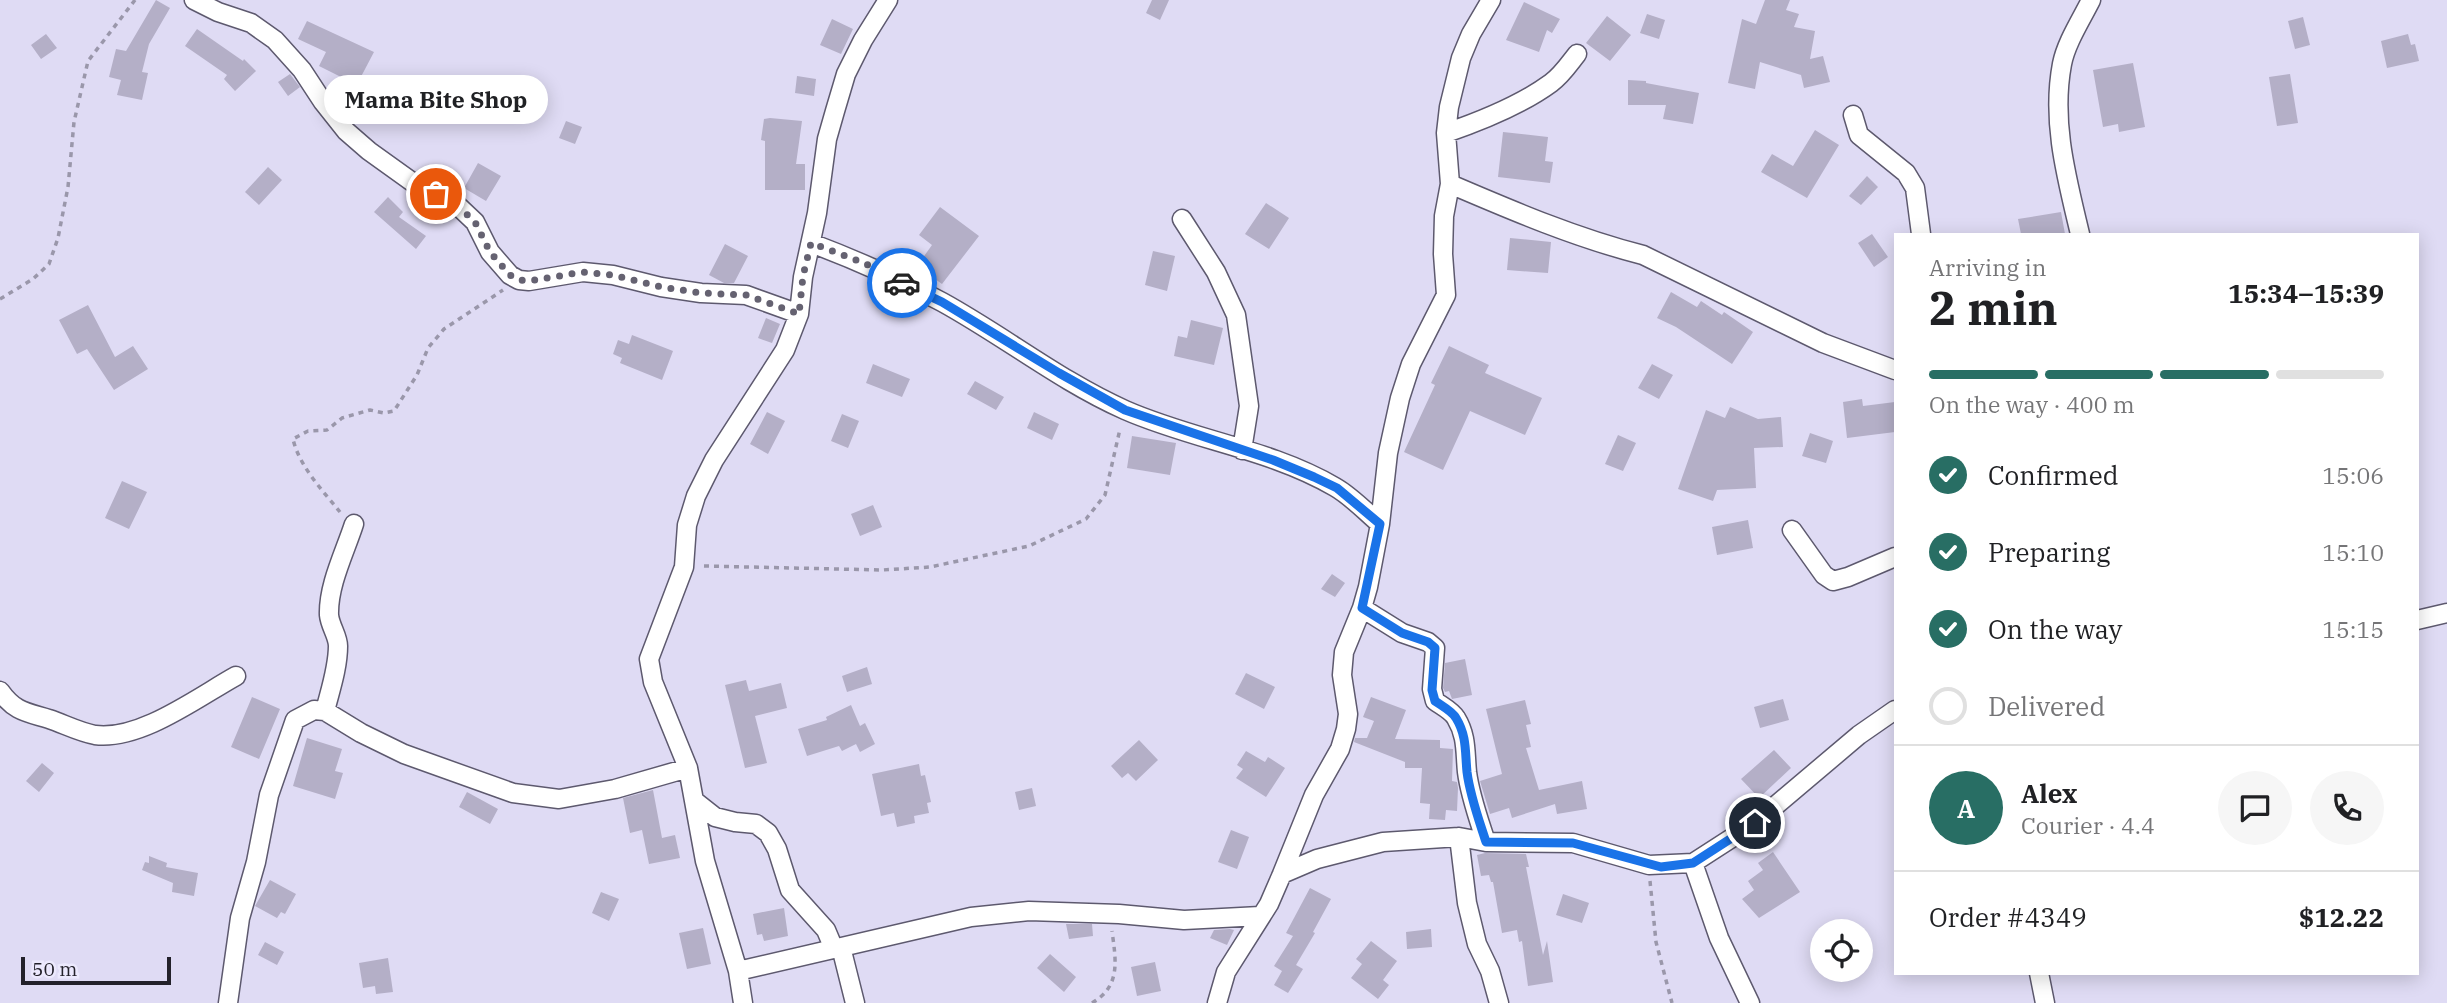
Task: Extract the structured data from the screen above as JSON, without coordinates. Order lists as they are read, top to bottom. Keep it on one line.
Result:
{"places":["Mama Bite Shop"],"scale_bar":"50 m","page":{"bubble":"Mama Bite Shop","heading":["2 min","Arriving in","15:34–15:39"],"panel":["Alex","Courier · 4.4","Order #4349","$12.22"],"bar":"On the way · 400 m","list":[["Confirmed","15:06"],["Preparing","15:10"],["On the way","15:15"],"Delivered"],"round":"A","scale":"50 m"}}
